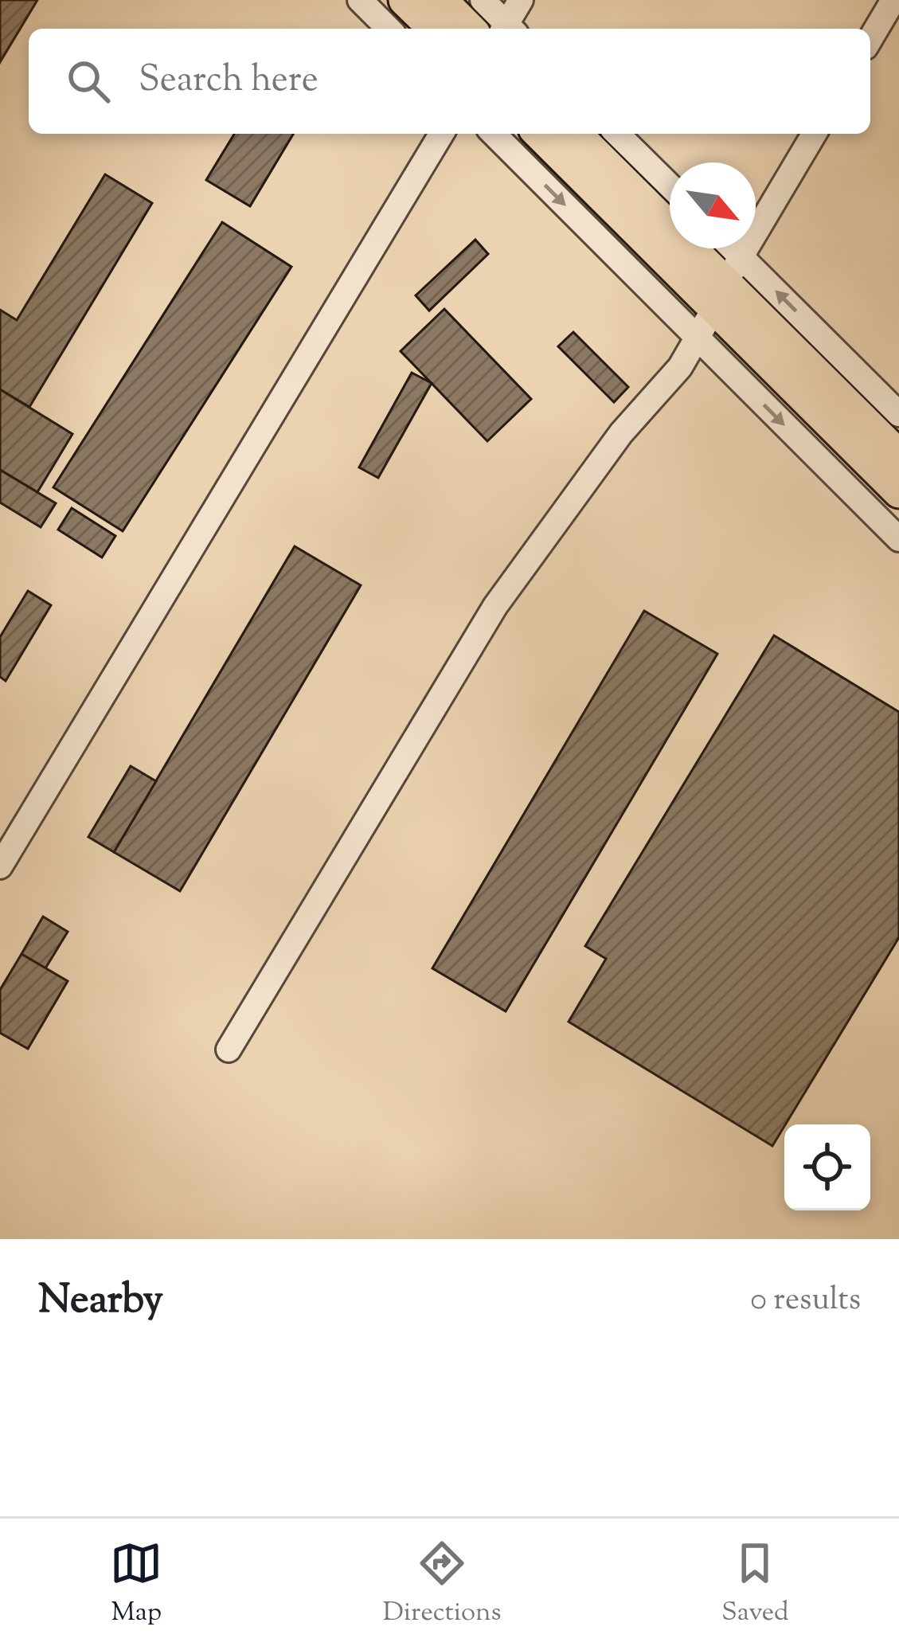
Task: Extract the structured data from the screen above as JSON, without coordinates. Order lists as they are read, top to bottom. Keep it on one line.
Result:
{"north":"bottom right","page":{"search":"Search here","heading":["Nearby","0 results"],"nav":["Map","Directions","Saved"]}}
